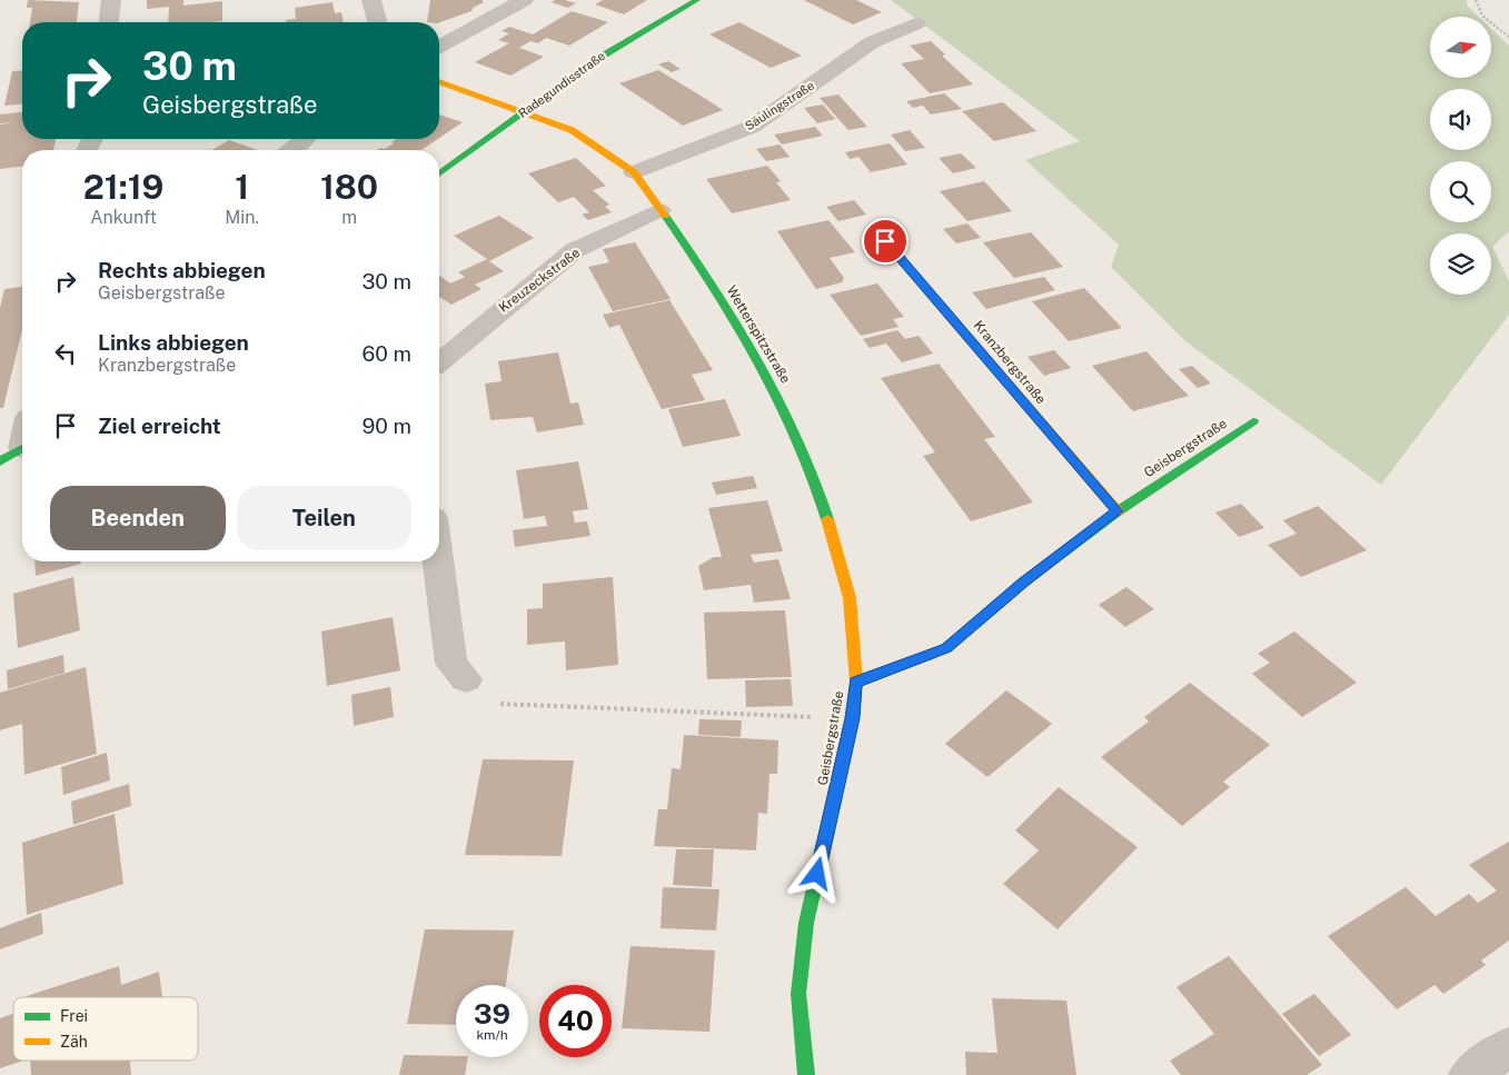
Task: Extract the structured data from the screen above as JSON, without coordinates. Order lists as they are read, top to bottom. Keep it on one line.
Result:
{"streets":{"street":["Radegundisstraße","Säulingstraße","Kreuzeckstraße","Wetterspitzstraße","Kranzbergstraße","Geisbergstraße"]},"crossings":[["Radegundisstraße","Wetterspitzstraße"],["Säulingstraße","Wetterspitzstraße"],["Kreuzeckstraße","Wetterspitzstraße"],["Wetterspitzstraße","Geisbergstraße"],["Kranzbergstraße","Geisbergstraße"]],"legend":["Frei","Zäh"],"north":"right","page":{"turn":["30 m","Geisbergstraße"],"eta":["21:19","Ankunft","1","Min.","180","m"],"list":[{"name":"Rechts abbiegen","note":"Geisbergstraße","value":"30 m"},{"name":"Links abbiegen","note":"Kranzbergstraße","value":"60 m"},{"name":"Ziel erreicht","value":"90 m"}],"buttons":["Beenden","Teilen"],"speed":"39 km/h","limit":"40"}}
